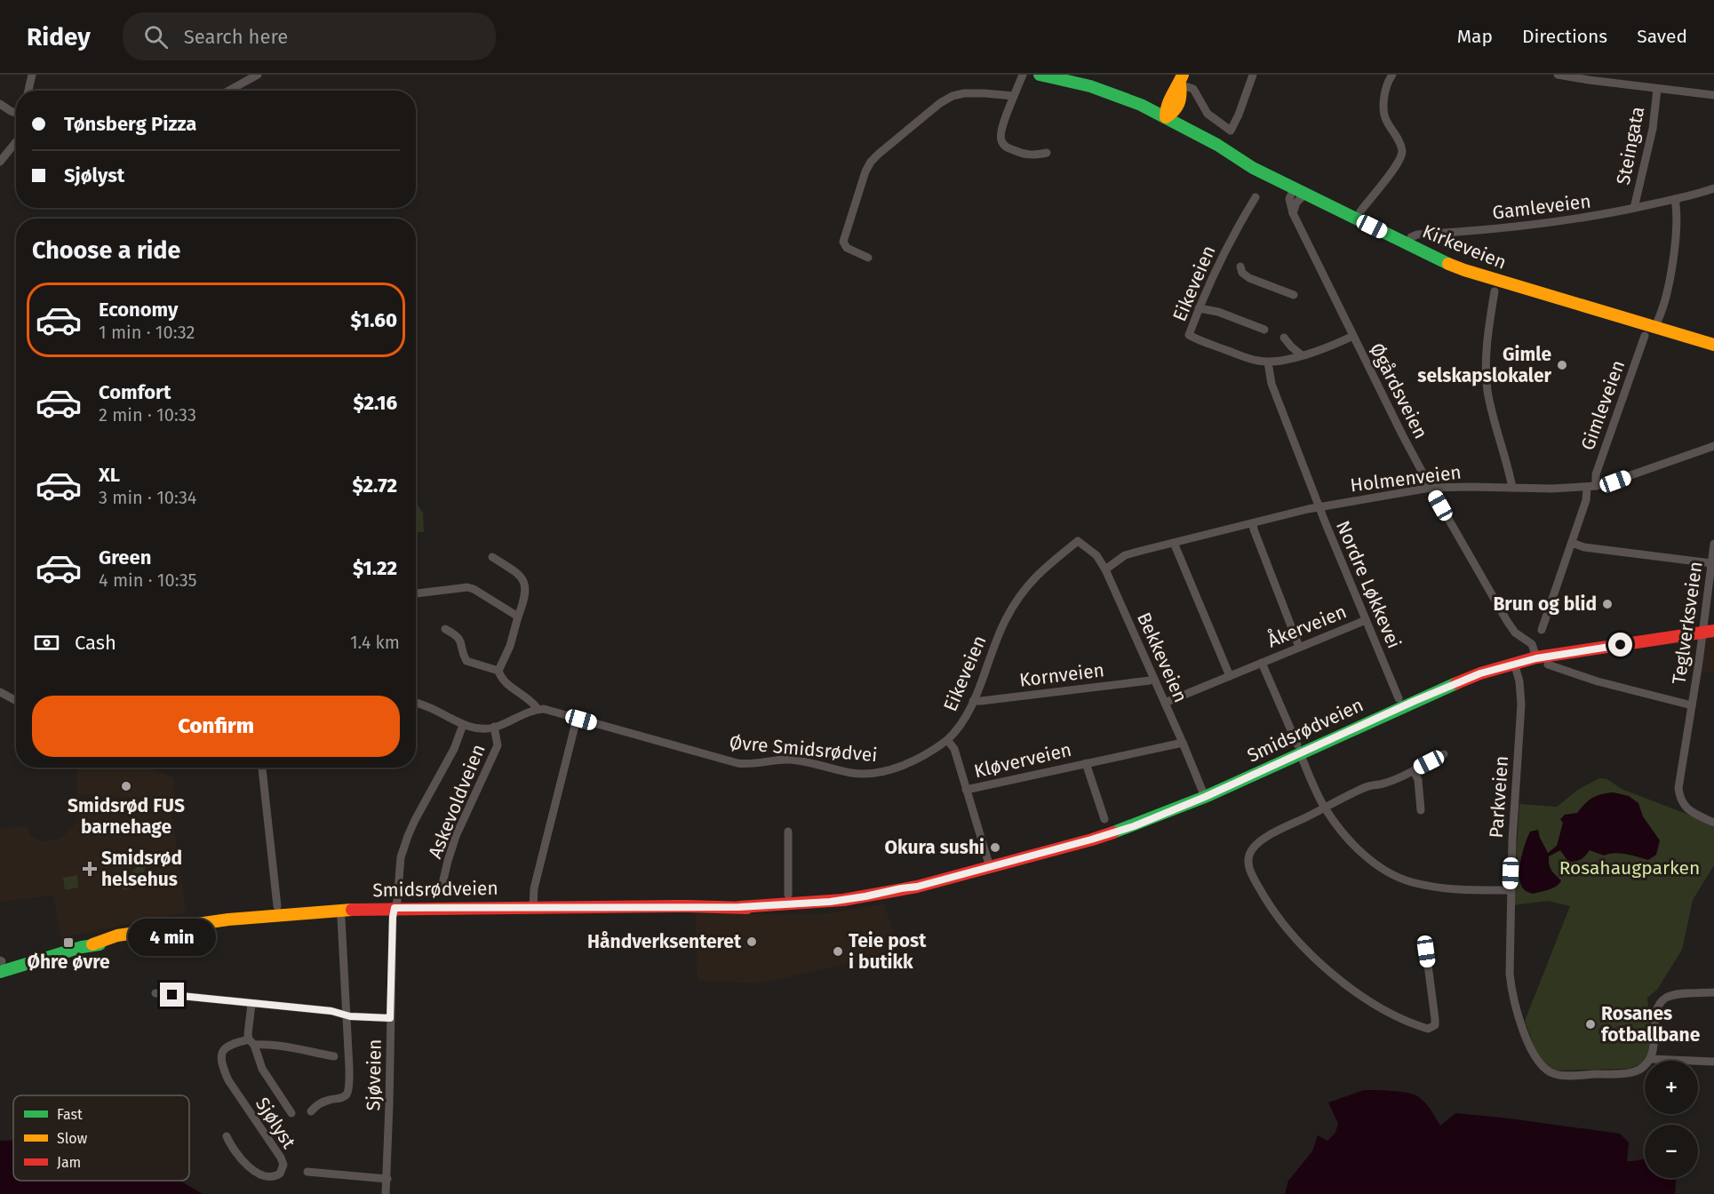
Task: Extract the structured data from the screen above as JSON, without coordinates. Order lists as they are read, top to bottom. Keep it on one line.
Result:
{"streets":{"main road":["Kirkeveien","Smidsrødveien"],"street":["Steingata","Gamleveien","Eikeveien","Øgårdsveien","Gimleveien","Holmenveien","Nordre Løkkevei","Teglverksveien","Åkerveien","Bekkeveien","Kornveien","Øvre Smidsrødvei","Kløverveien","Parkveien","Askevoldveien","Sjøveien","Sjølyst"]},"crossings":[["Steingata","Gamleveien"],["Kirkeveien","Øgårdsveien"],["Eikeveien","Øgårdsveien"],["Eikeveien","Nordre Løkkevei"],["Eikeveien","Bekkeveien"],["Eikeveien","Kornveien"],["Eikeveien","Øvre Smidsrødvei"],["Øgårdsveien","Holmenveien"],["Øgårdsveien","Smidsrødveien"],["Gimleveien","Holmenveien"],["Holmenveien","Nordre Løkkevei"],["Holmenveien","Bekkeveien"],["Nordre Løkkevei","Åkerveien"],["Teglverksveien","Smidsrødveien"],["Åkerveien","Bekkeveien"],["Åkerveien","Smidsrødveien"],["Åkerveien","Parkveien"],["Bekkeveien","Kornveien"],["Bekkeveien","Smidsrødveien"],["Bekkeveien","Kløverveien"],["Smidsrødveien","Parkveien"],["Smidsrødveien","Sjøveien"]],"parks":["Rosahaugparken"],"places":{"other":["Gimle selskapslokaler","Brun og blid","Smidsrød FUS barnehage","Okura sushi","Håndverksenteret","Teie post i butikk","Rosanes fotballbane"],"health":["Smidsrød helsehus"],"transit":["Øhre øvre"]},"legend":["Fast","Slow","Jam"],"page":{"header":"Ridey","search":"Search here","nav":["Map","Directions","Saved"],"banner":["Tønsberg Pizza","Sjølyst"],"heading":"Choose a ride","list":[{"name":"Economy","note":"1 min · 10:32","value":"$1.60"},{"name":"Comfort","note":"2 min · 10:33","value":"$2.16"},{"name":"XL","note":"3 min · 10:34","value":"$2.72"},{"name":"Green","note":"4 min · 10:35","value":"$1.22"}],"pay":["Cash","1.4 km"],"buttons":"Confirm","bubble":"4 min","map_buttons":["+","−"]}}
